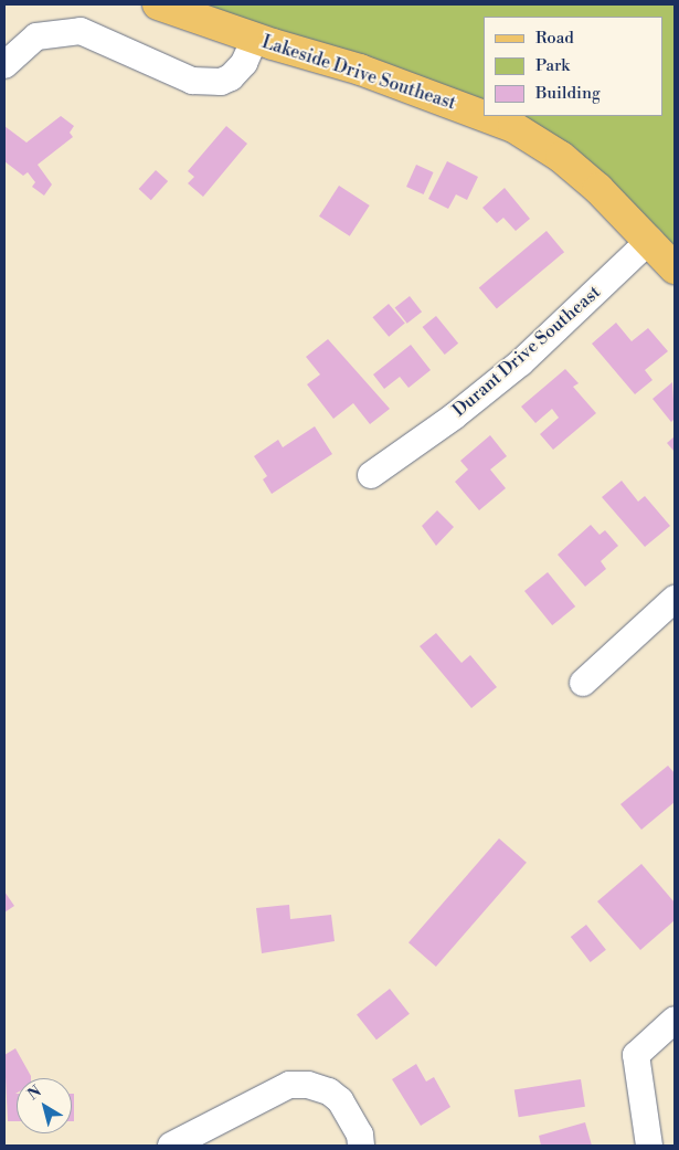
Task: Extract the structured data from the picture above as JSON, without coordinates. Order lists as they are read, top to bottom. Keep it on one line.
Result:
{"streets":{"main road":["Lakeside Drive Southeast"],"street":["Durant Drive Southeast"]},"crossings":[["Lakeside Drive Southeast","Durant Drive Southeast"]],"legend":["Road","Park","Building"],"north":"top left"}
